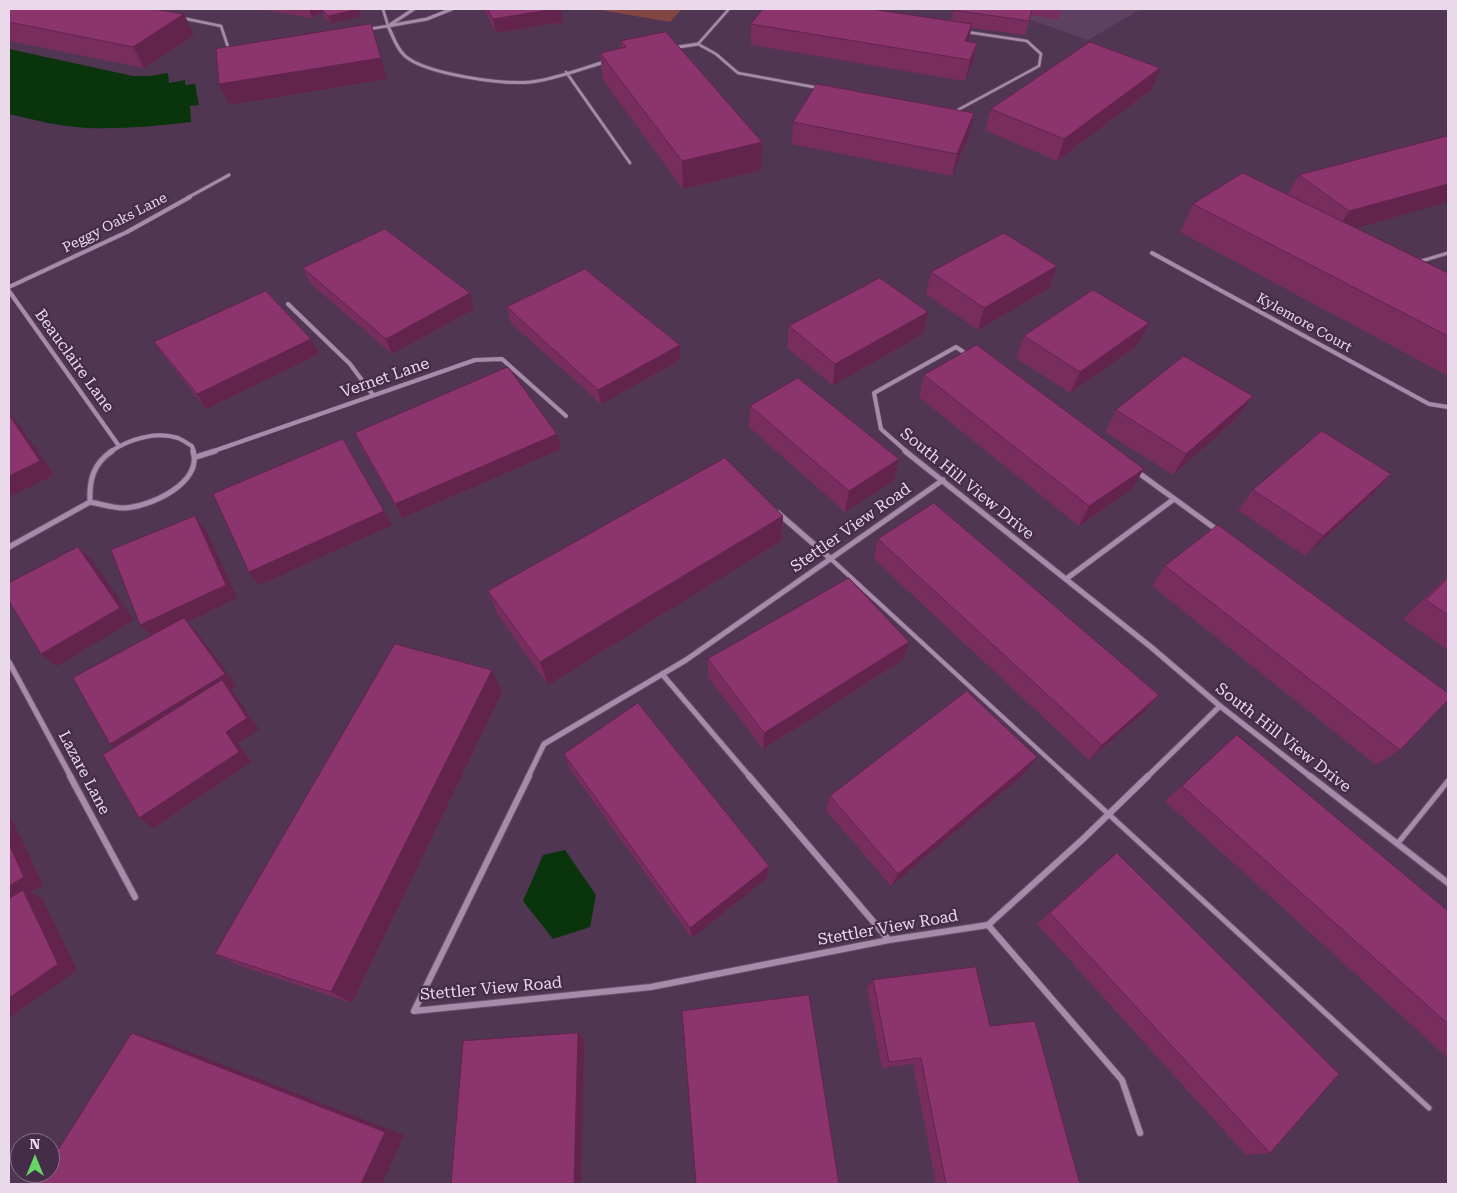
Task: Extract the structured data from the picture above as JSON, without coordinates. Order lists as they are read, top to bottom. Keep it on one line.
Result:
{"streets":{"street":["Peggy Oaks Lane","Kylemore Court","Beauclaire Lane","Vernet Lane","South Hill View Drive","Stettler View Road","Lazare Lane"]},"crossings":[["Beauclaire Lane","Vernet Lane"],["South Hill View Drive","Stettler View Road"]],"north":"top"}
